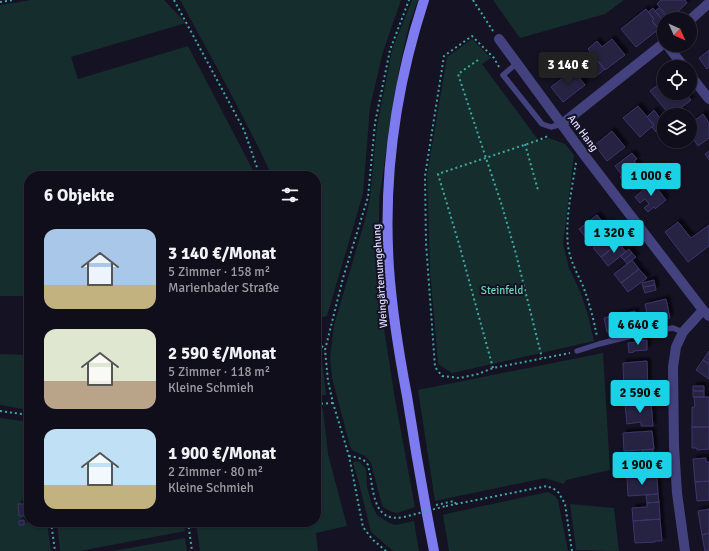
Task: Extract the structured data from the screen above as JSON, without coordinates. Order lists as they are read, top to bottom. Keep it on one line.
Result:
{"streets":{"main road":["Weingärtenumgehung"],"street":["Am Hang"]},"parks":["Steinfeld"],"north":"bottom right","page":{"price":["3 140 €","1 000 €","1 320 €","4 640 €","2 590 €","1 900 €"],"heading":"6 Objekte","list":[{"name":"3 140 €/Monat","note":"5 Zimmer · 158 m² · Marienbader Straße"},{"name":"2 590 €/Monat","note":"5 Zimmer · 118 m² · Kleine Schmieh"},{"name":"1 900 €/Monat","note":"2 Zimmer · 80 m² · Kleine Schmieh"}]}}
